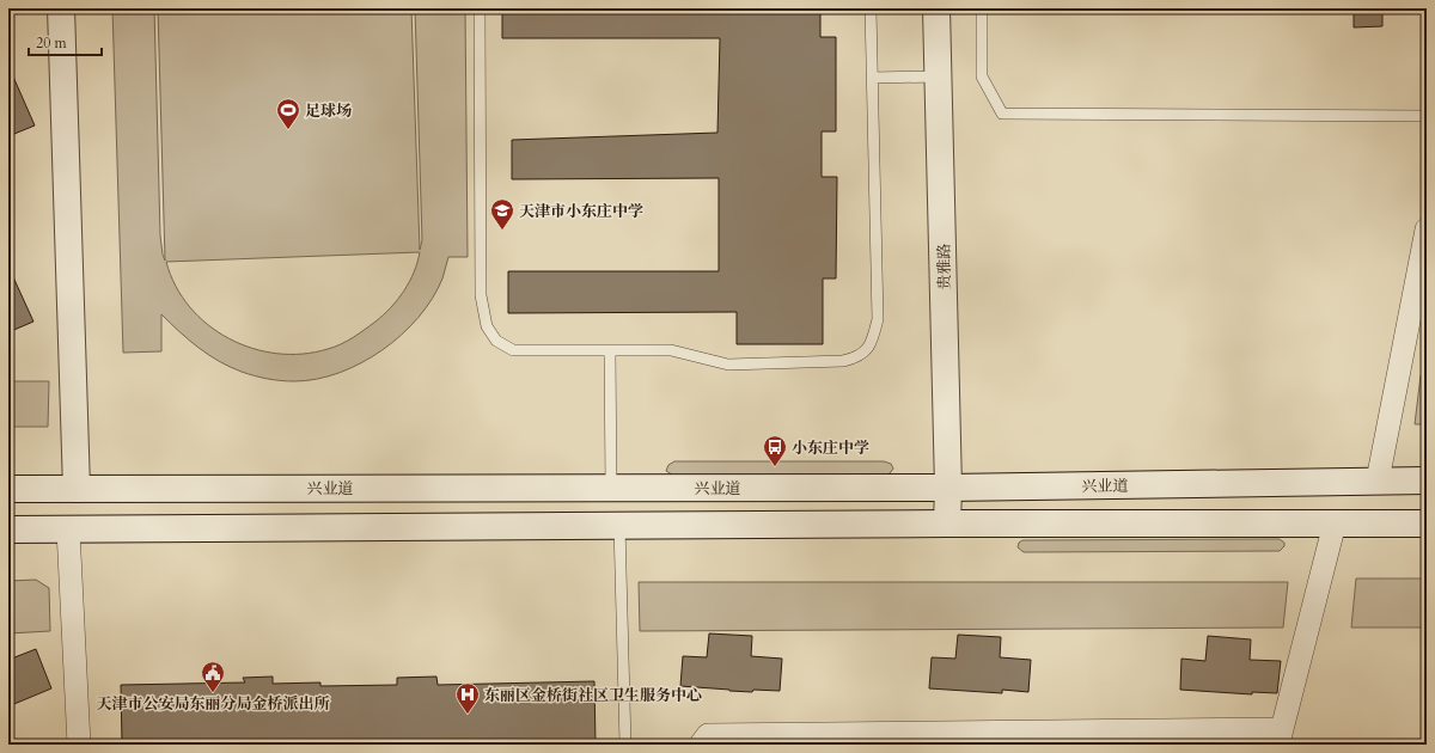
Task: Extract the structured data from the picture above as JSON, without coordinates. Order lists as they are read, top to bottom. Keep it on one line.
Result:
{"streets":{"main road":["贵雅路","兴业道"]},"crossings":[["贵雅路","兴业道"]],"places":{"sports":["足球场"],"school or university":["天津市小东庄中学"],"bus stop":["小东庄中学"],"public building":["天津市公安局东丽分局金桥派出所"],"hospital":["东丽区金桥街社区卫生服务中心"]},"scale_bar":"20 m"}
